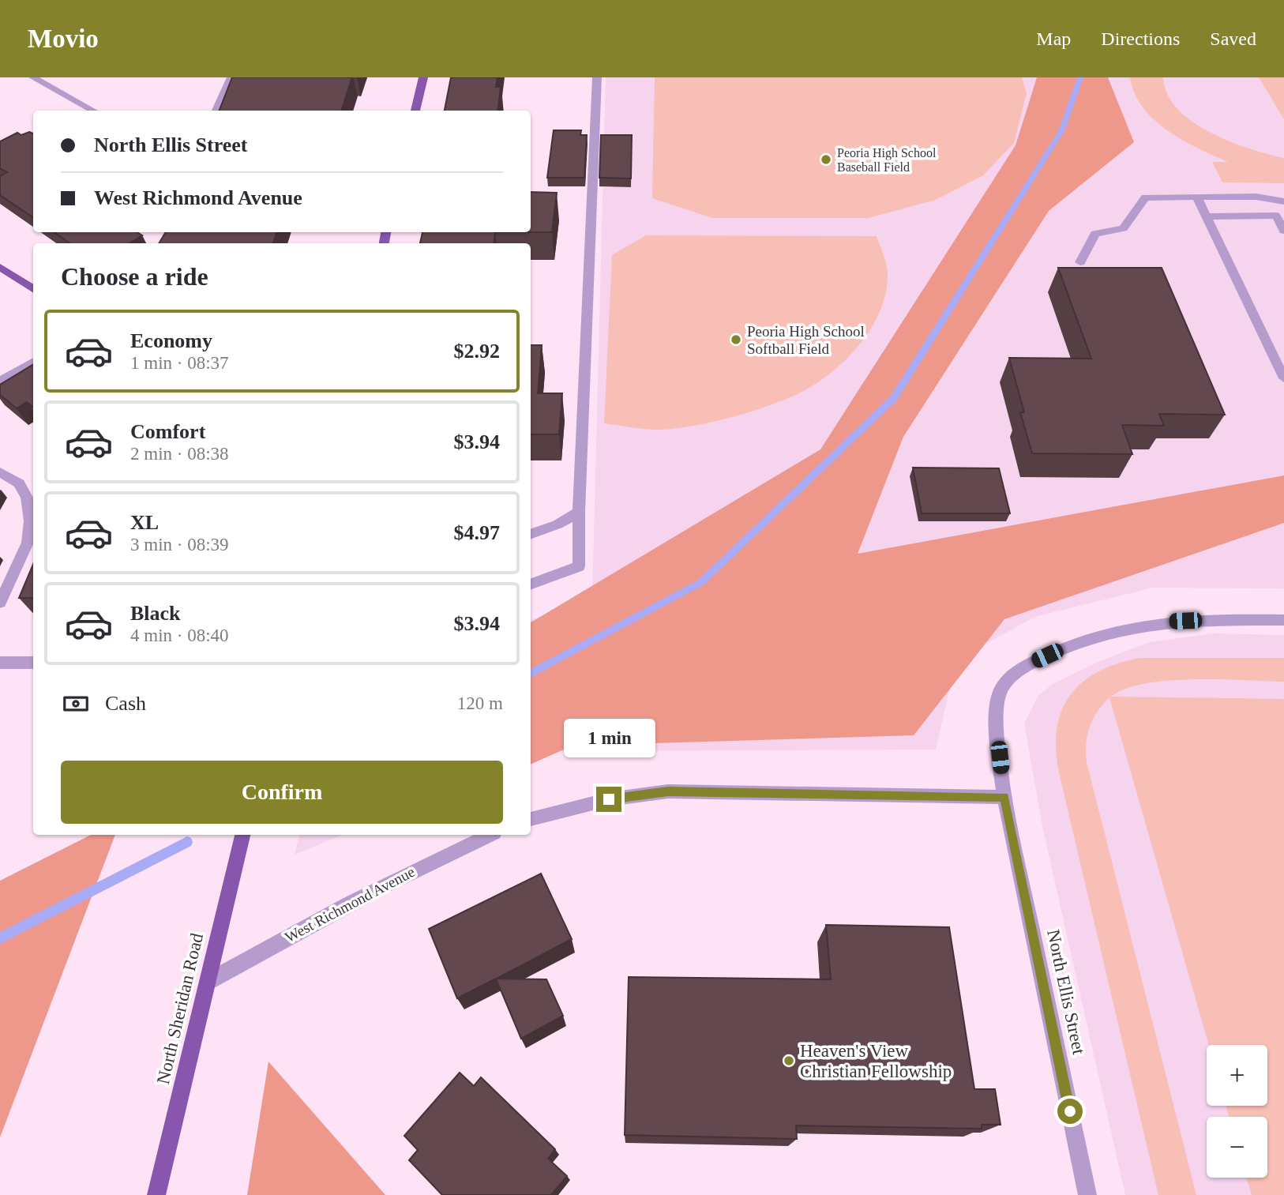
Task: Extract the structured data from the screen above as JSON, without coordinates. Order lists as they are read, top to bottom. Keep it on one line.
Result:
{"streets":{"main road":["North Sheridan Road"],"street":["West Richmond Avenue","North Ellis Street"]},"crossings":[["West Richmond Avenue","North Sheridan Road"]],"places":["Peoria High School Baseball Field","Peoria High School Softball Field","Heaven's View Christian Fellowship"],"page":{"header":"Movio","nav":["Map","Directions","Saved"],"banner":["North Ellis Street","West Richmond Avenue"],"heading":"Choose a ride","list":[{"name":"Economy","note":"1 min · 08:37","value":"$2.92"},{"name":"Comfort","note":"2 min · 08:38","value":"$3.94"},{"name":"XL","note":"3 min · 08:39","value":"$4.97"},{"name":"Black","note":"4 min · 08:40","value":"$3.94"}],"pay":["Cash","120 m"],"bubble":"1 min","buttons":"Confirm","map_buttons":["+","−"]}}
